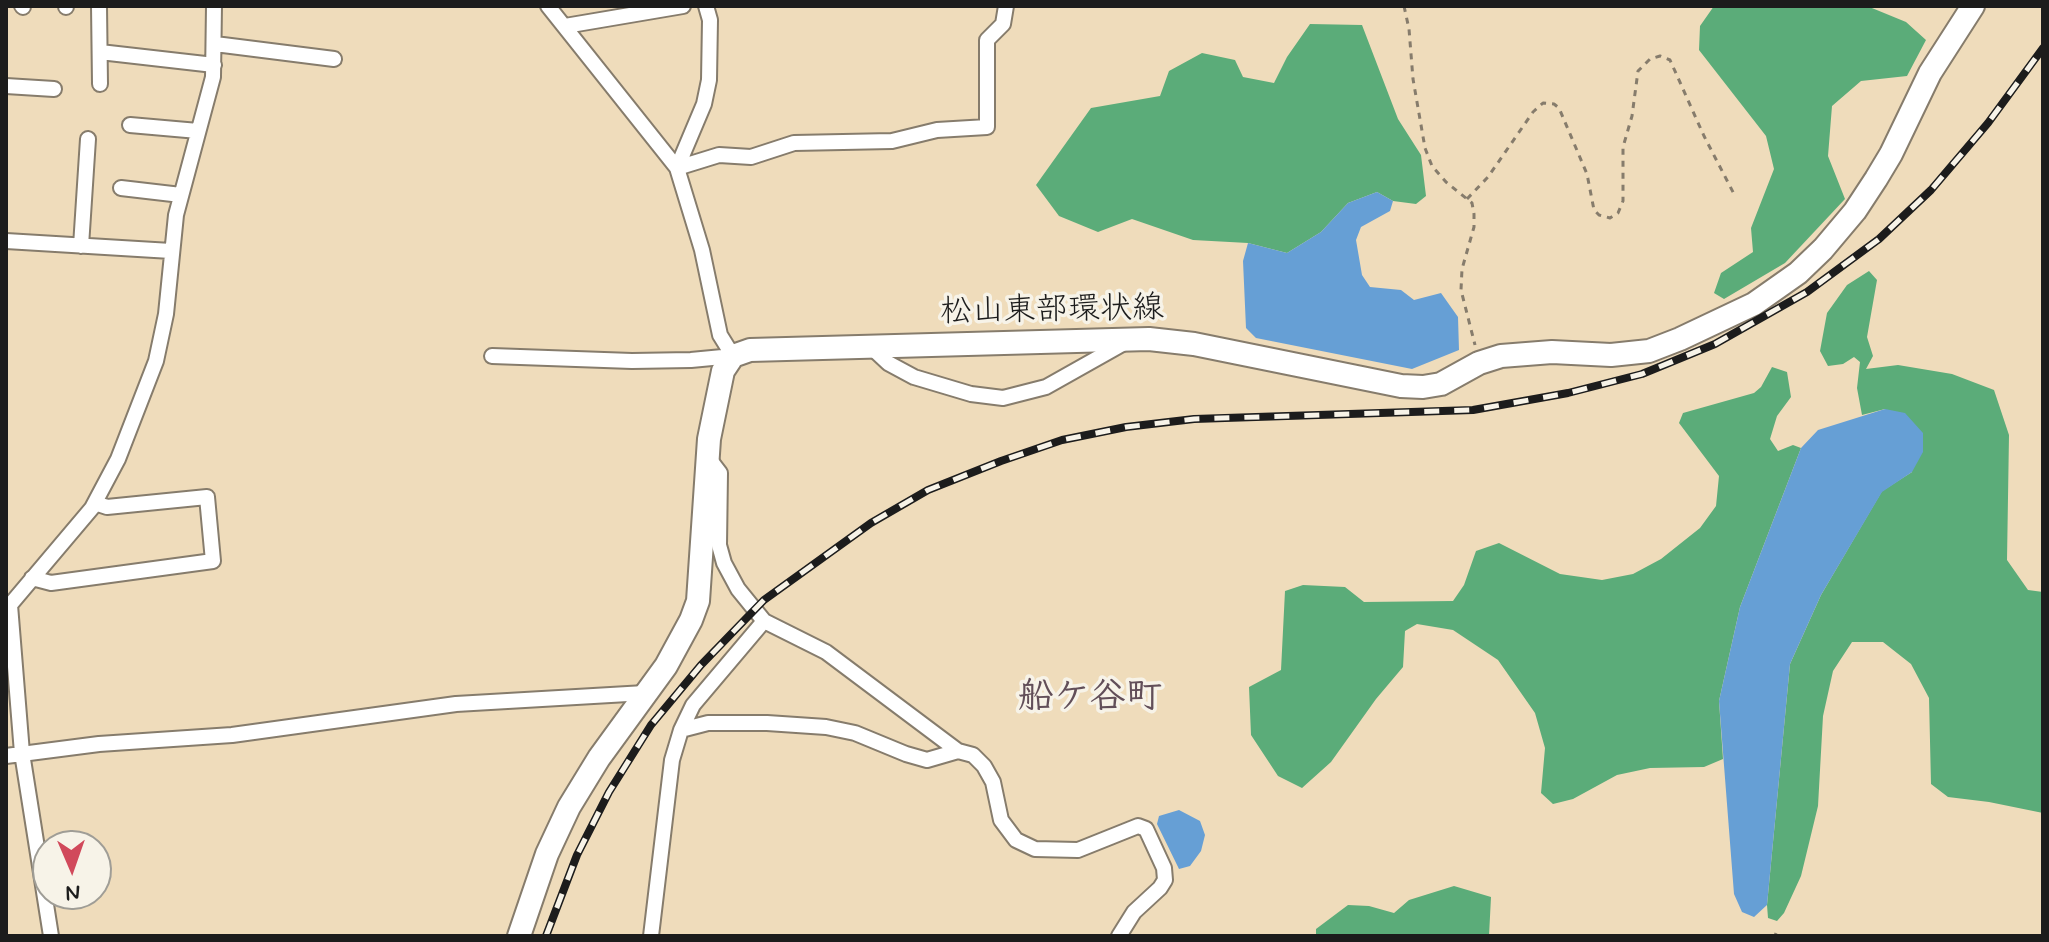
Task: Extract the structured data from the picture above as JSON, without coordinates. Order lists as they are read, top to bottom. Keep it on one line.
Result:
{"streets":{"main road":["松山東部環状線"]},"districts":["船ケ谷町"],"north":"bottom"}
